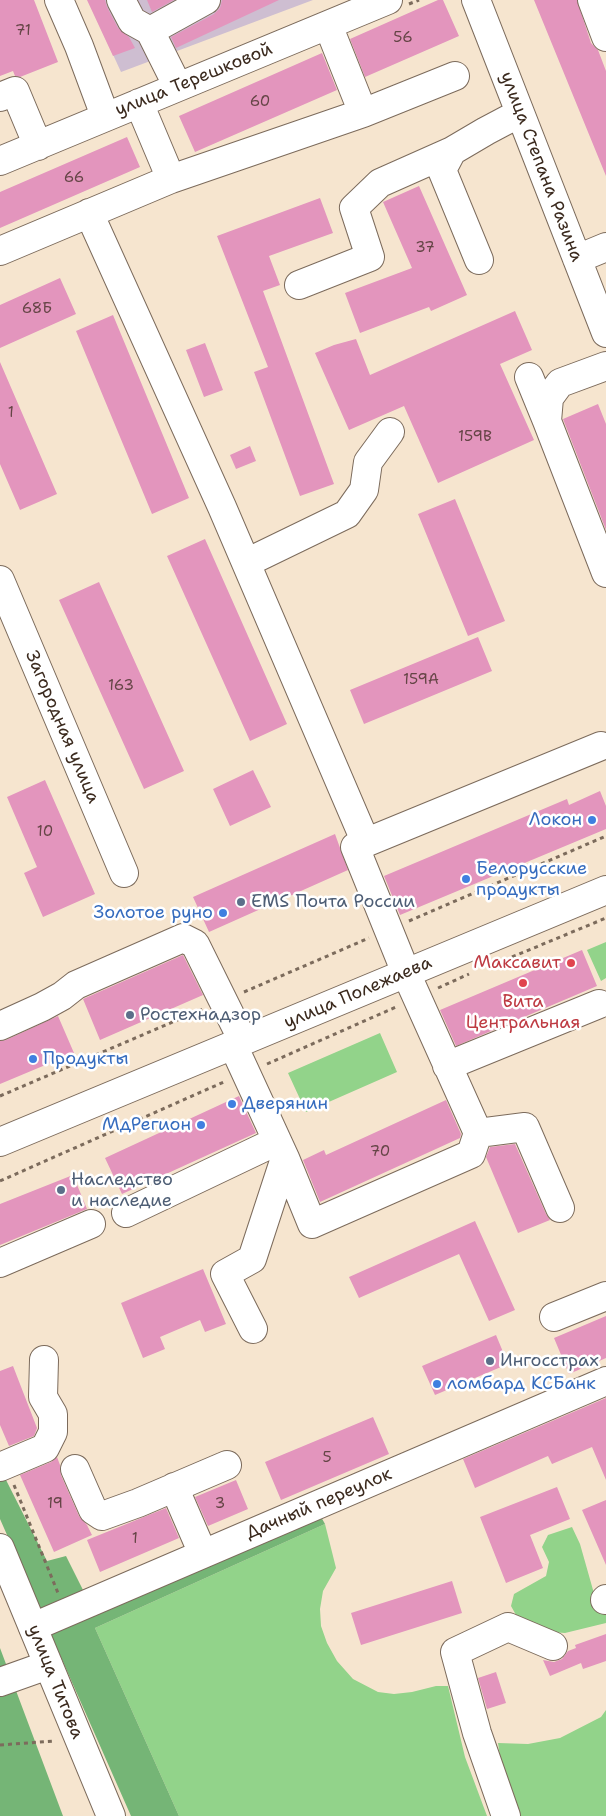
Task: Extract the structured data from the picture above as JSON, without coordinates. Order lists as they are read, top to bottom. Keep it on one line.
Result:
{"streets":{"street":["улица Терешковой","улица Степана Разина","Загородная улица","улица Полежаева","Дачный переулок","улица Титова"]},"crossings":[["Дачный переулок","улица Титова"]],"places":["Локон","Белорусские продукты","EMS Почта России","Золотое руно","Максавит","Вита Центральная","Ростехнадзор","Продукты","Дверянин","МдРегион","Наследство и наследие","Ингосстрах","ломбард КСБанк"],"house_numbers":["71","56","60","66","37","68Б","1","159В","159А","163","10","70","5","19","3","1"]}
